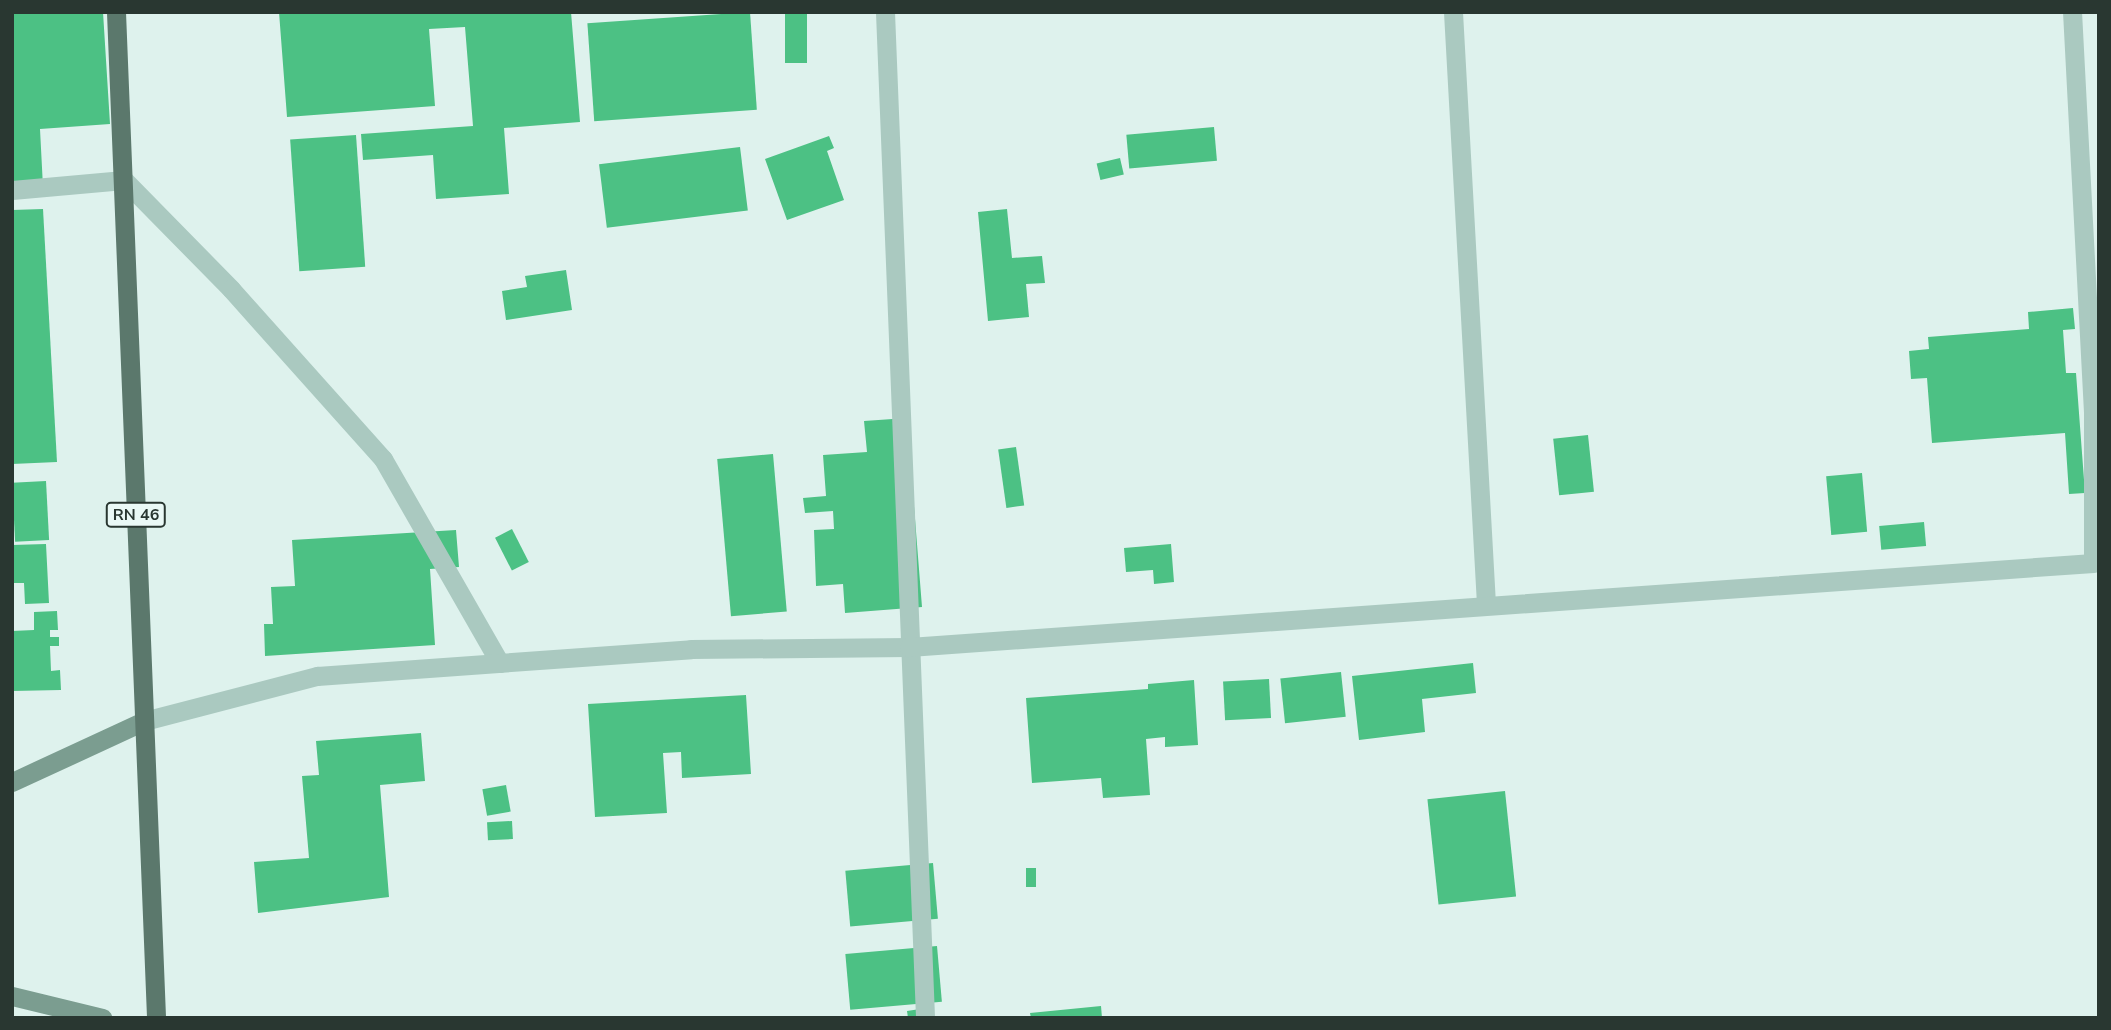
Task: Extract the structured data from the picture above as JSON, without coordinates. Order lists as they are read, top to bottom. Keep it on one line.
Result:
{"streets":{"main road":["RN 46"]}}
